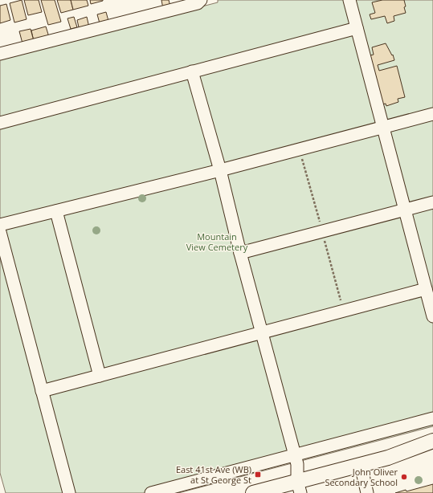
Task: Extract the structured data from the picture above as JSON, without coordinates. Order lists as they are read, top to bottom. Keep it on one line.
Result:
{"parks":["Mountain View Cemetery"],"places":{"transit":["East 41st Ave (WB) at St George St"],"other":["John Oliver Secondary School"]}}
